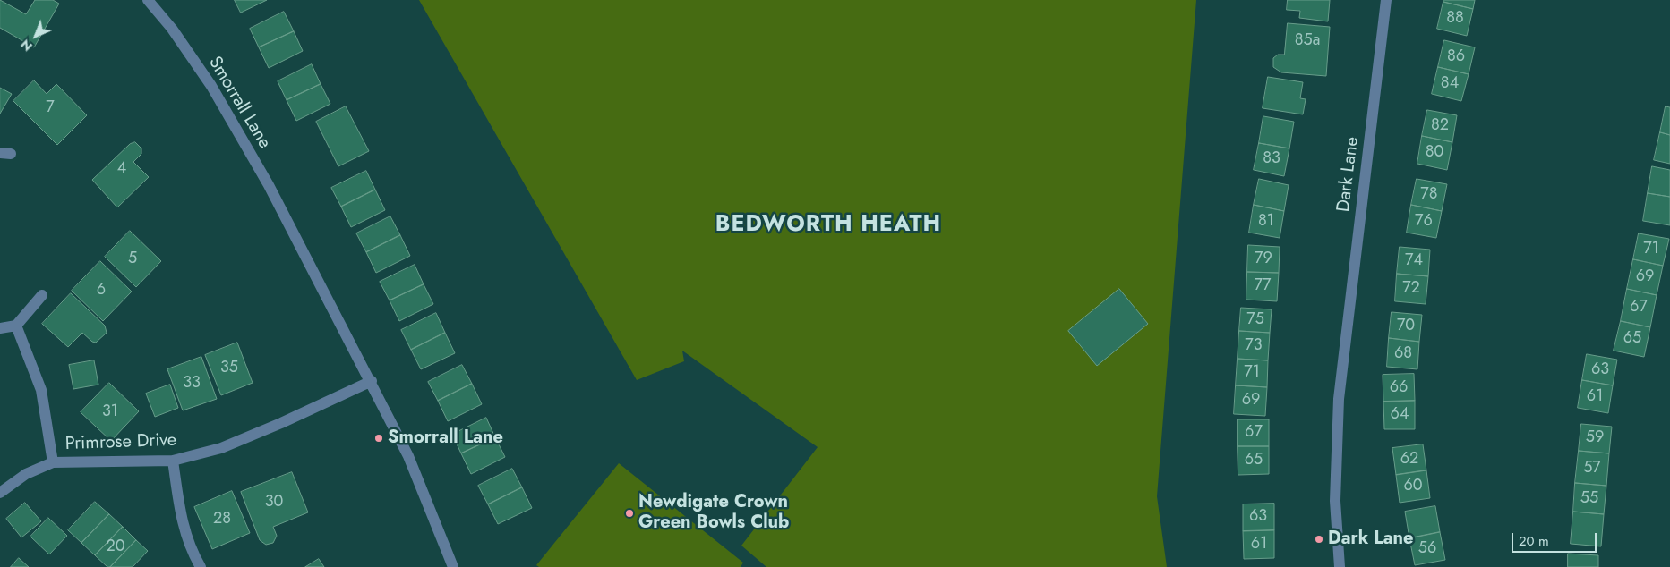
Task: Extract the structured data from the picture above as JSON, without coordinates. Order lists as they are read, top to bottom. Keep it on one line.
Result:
{"streets":{"street":["Smorrall Lane","Dark Lane","Primrose Drive"]},"crossings":[["Smorrall Lane","Primrose Drive"]],"districts":["BEDWORTH HEATH"],"places":["Smorrall Lane","Newdigate Crown Green Bowls Club","Dark Lane"],"house_numbers":["88","85a","86","84","7","82","80","83","4","78","81","76","71","5","79","74","69","77","72","6","67","75","70","65","73","68","35","63","71","33","66","61","69","31","64","67","59","62","65","57","60","55","30","63","28","61","20","56"],"scale_bar":"20 m","north":"bottom left"}
